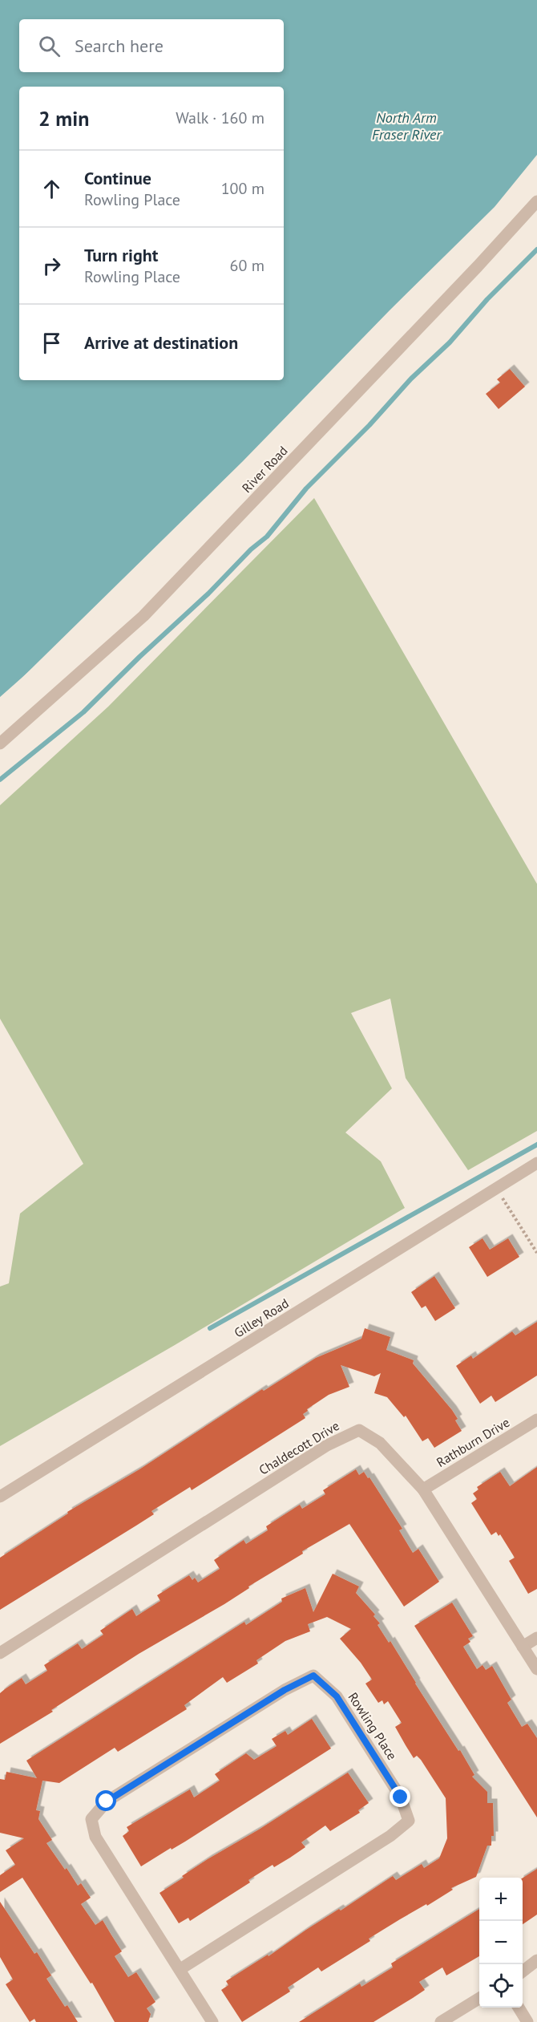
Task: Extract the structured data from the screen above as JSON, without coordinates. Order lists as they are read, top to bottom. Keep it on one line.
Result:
{"streets":{"street":["River Road","Gilley Road","Rathburn Drive","Chaldecott Drive","Rowling Place"]},"crossings":[["Rathburn Drive","Chaldecott Drive"]],"water":["North Arm Fraser River"],"page":{"search":"Search here","heading":["2 min","Walk · 160 m"],"list":[["Continue","Rowling Place","100 m"],["Turn right","Rowling Place","60 m"],"Arrive at destination"],"map_buttons":["+","−"]}}
